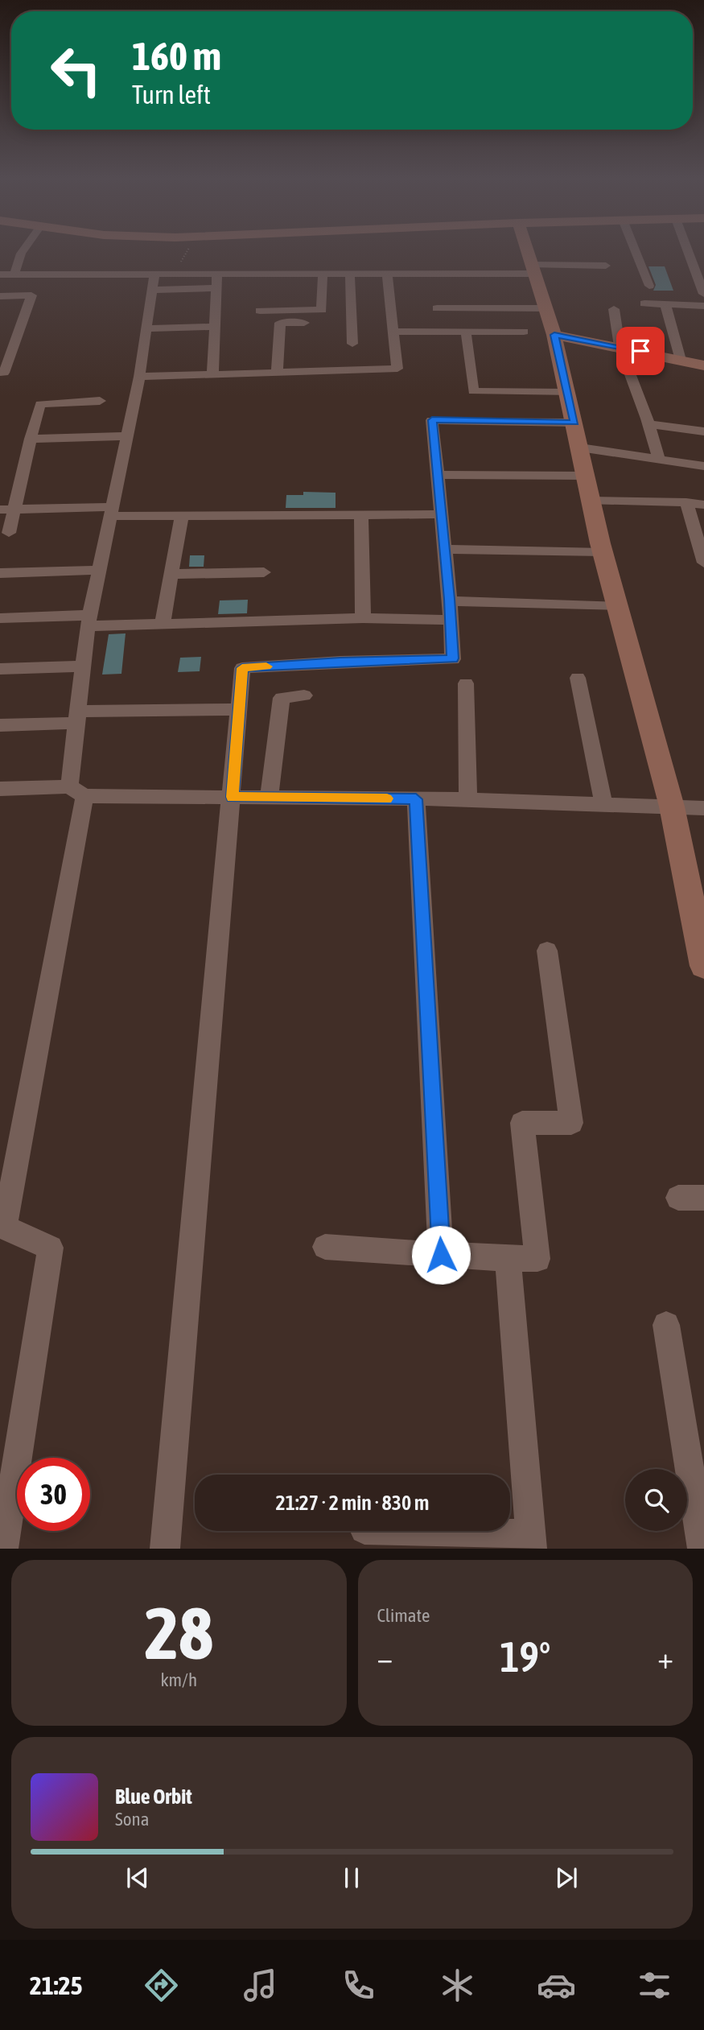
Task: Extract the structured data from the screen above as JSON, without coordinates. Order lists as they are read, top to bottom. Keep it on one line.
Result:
{"page":{"turn":["160 m","Turn left"],"limit":"30","trip":"21:27 · 2 min · 830 m","tile":[["28","km/h"],"Climate"],"heat":["−","19°","+"],"song":["Blue Orbit","Sona"],"tabs":"21:25"}}
